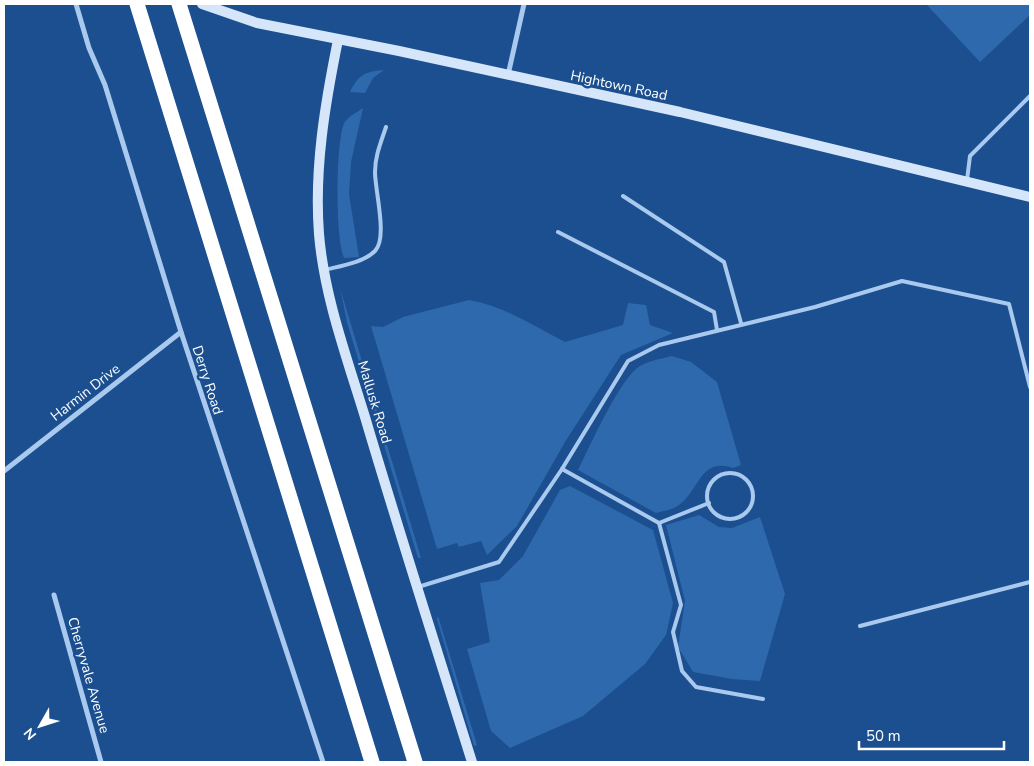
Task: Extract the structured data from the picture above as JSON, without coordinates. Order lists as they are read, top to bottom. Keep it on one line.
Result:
{"streets":{"main road":["Hightown Road","Mallusk Road"],"street":["Derry Road","Harmin Drive","Cherryvale Avenue"]},"crossings":[["Hightown Road","Mallusk Road"],["Derry Road","Harmin Drive"]],"scale_bar":"50 m","north":"bottom left"}
